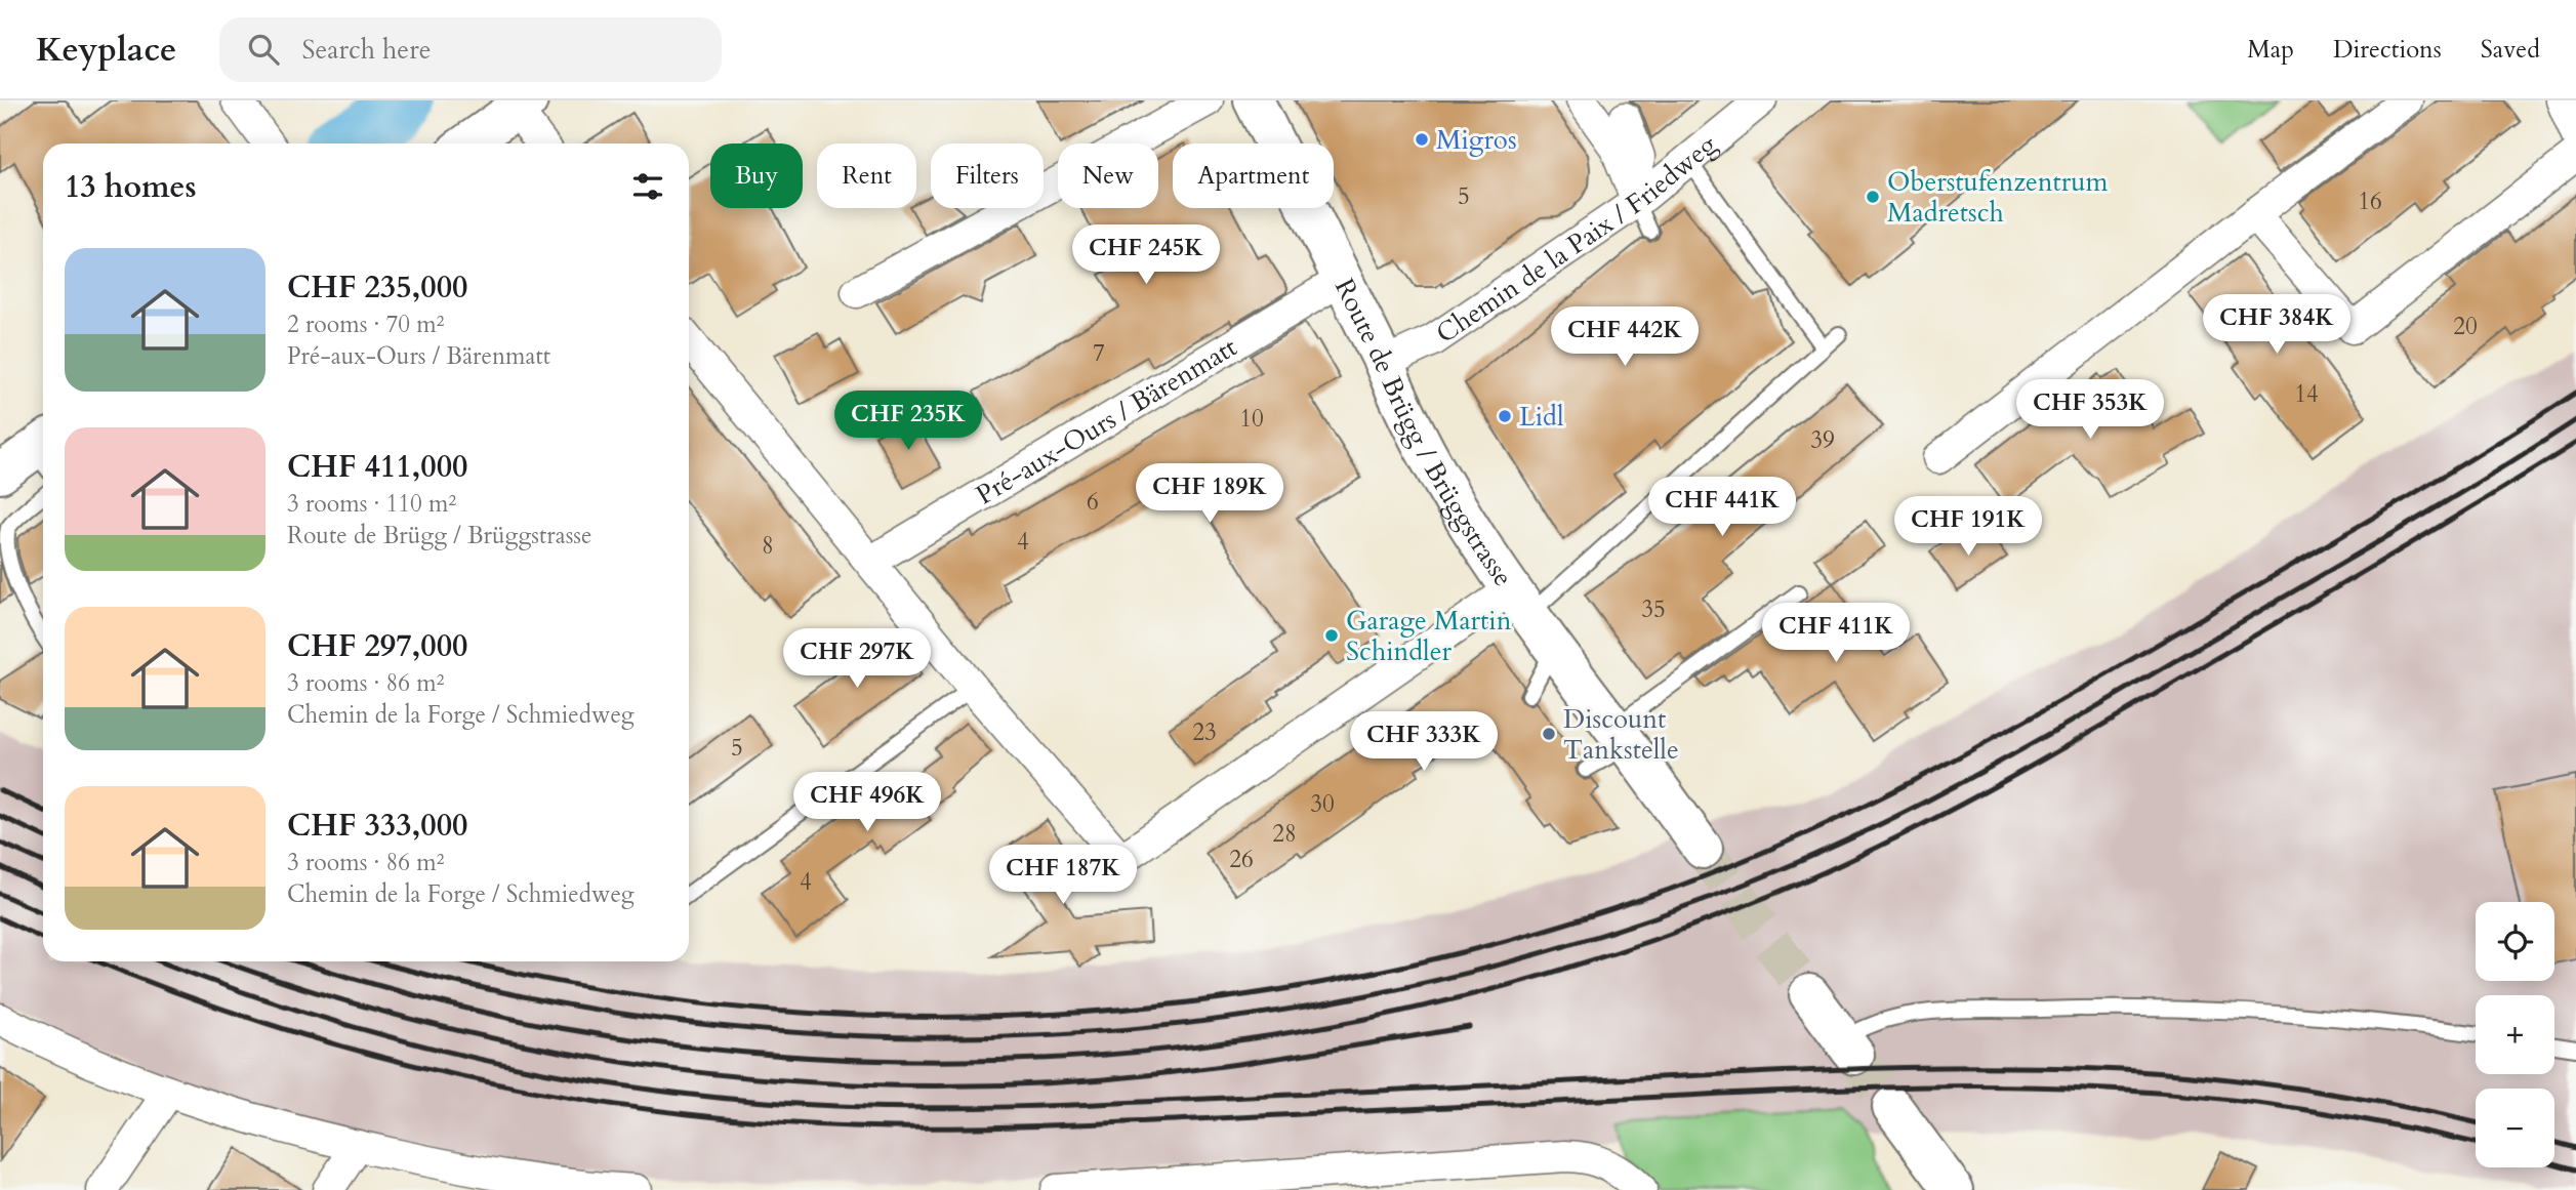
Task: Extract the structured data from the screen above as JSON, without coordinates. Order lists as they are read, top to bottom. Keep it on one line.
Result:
{"streets":{"main road":["Route de Brügg / Brüggstrasse"],"street":["Chemin de la Paix / Friedweg","Pré-aux-Ours / Bärenmatt"]},"crossings":[["Chemin de la Paix / Friedweg","Route de Brügg / Brüggstrasse"],["Pré-aux-Ours / Bärenmatt","Route de Brügg / Brüggstrasse"]],"places":["Migros","Oberstufenzentrum Madretsch","Lidl","Garage Martin Schindler","Discount Tankstelle"],"house_numbers":["5","16","20","7","14","10","39","6","4","8","35","23","5","30","28","26","4"],"page":{"header":"Keyplace","search":"Search here","nav":["Map","Directions","Saved"],"chip":["Buy","Rent","Filters","New","Apartment"],"heading":"13 homes","price":["CHF 245K","CHF 384K","CHF 442K","CHF 353K","CHF 235K","CHF 189K","CHF 441K","CHF 191K","CHF 411K","CHF 297K","CHF 333K","CHF 496K","CHF 187K"],"list":[{"name":"CHF 235,000","note":"2 rooms · 70 m² · Pré-aux-Ours / Bärenmatt"},{"name":"CHF 411,000","note":"3 rooms · 110 m² · Route de Brügg / Brüggstrasse"},{"name":"CHF 297,000","note":"3 rooms · 86 m² · Chemin de la Forge / Schmiedweg"},{"name":"CHF 333,000","note":"3 rooms · 86 m² · Chemin de la Forge / Schmiedweg"}],"map_buttons":["+","−"]}}
